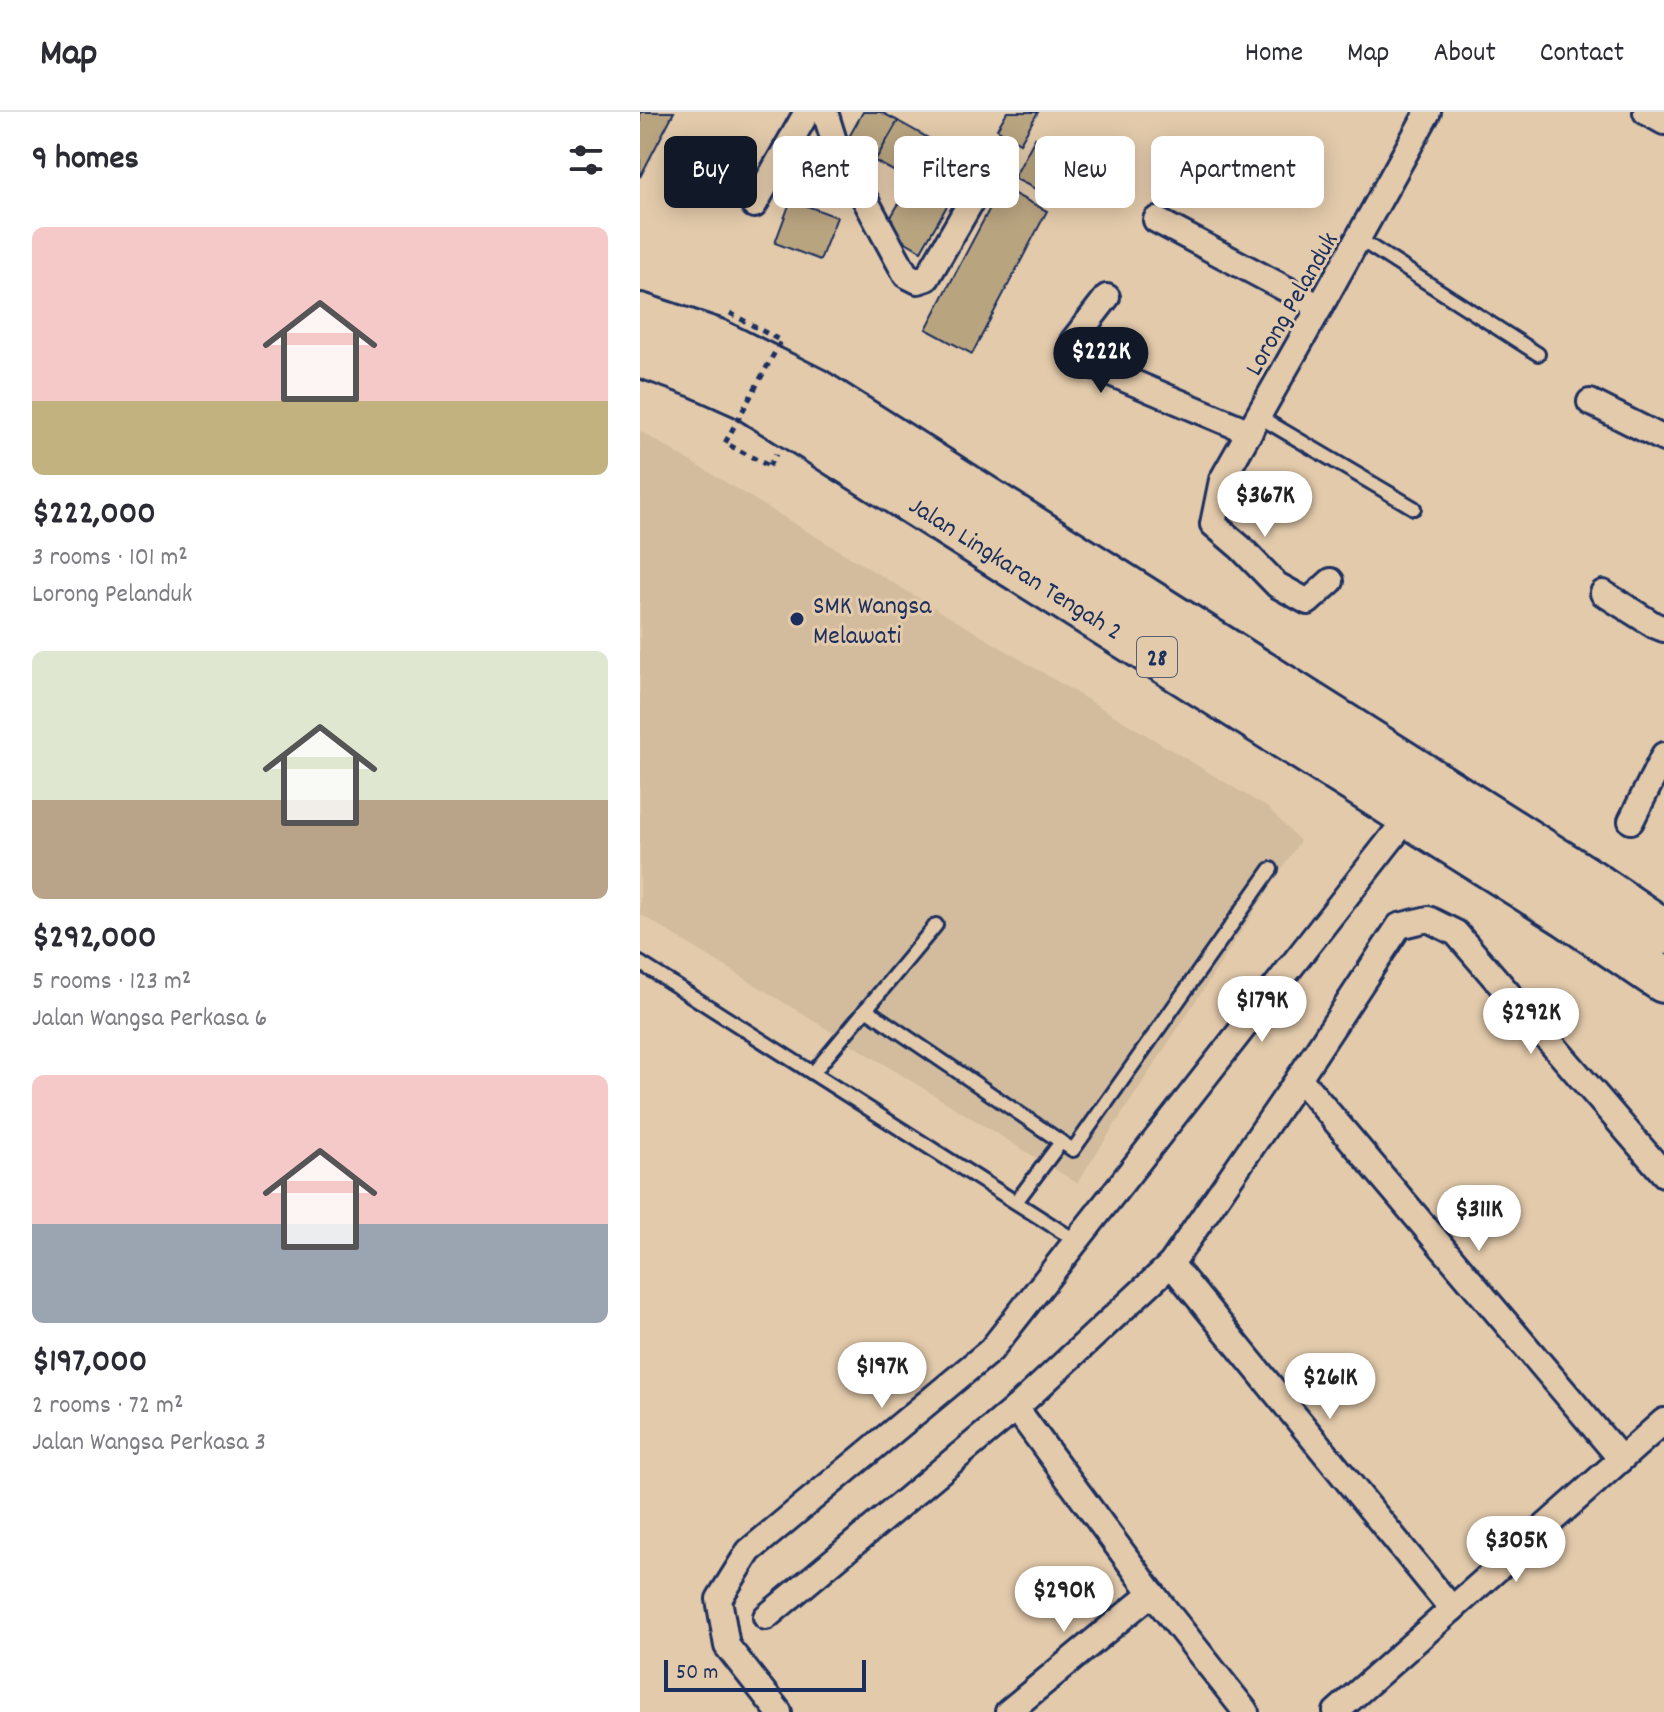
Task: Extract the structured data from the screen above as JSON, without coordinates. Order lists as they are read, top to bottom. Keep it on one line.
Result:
{"streets":{"highway":["Jalan Lingkaran Tengah 2","28"],"street":["Lorong Pelanduk"]},"places":["SMK Wangsa Melawati"],"scale_bar":"50 m","page":{"header":"Map","nav":["Home","Map","About","Contact"],"heading":"9 homes","chip":["Buy","Rent","Filters","New","Apartment"],"list":[{"name":"$222,000","note":"3 rooms · 101 m² · Lorong Pelanduk"},{"name":"$292,000","note":"5 rooms · 123 m² · Jalan Wangsa Perkasa 6"},{"name":"$197,000","note":"2 rooms · 72 m² · Jalan Wangsa Perkasa 3"}],"price":["$222K","$367K","$179K","$292K","$311K","$197K","$261K","$305K","$290K"],"scale":"50 m"}}
